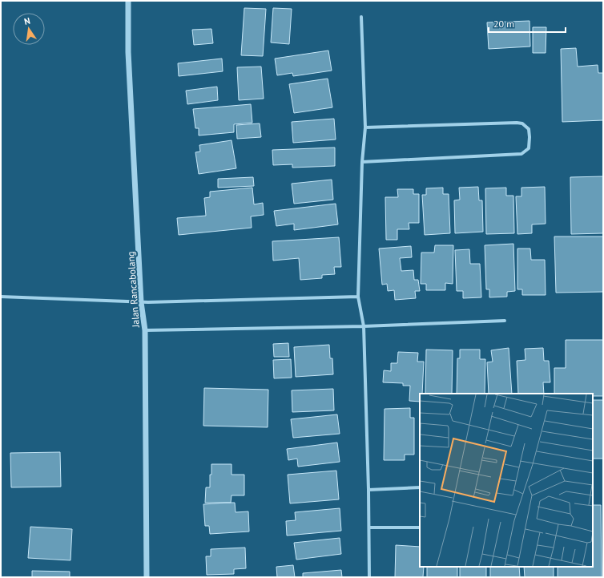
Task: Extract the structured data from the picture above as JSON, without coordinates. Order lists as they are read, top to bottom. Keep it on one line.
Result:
{"streets":{"street":["Jalan Rancabolang"]},"scale_bar":"20 m","north":"top"}
